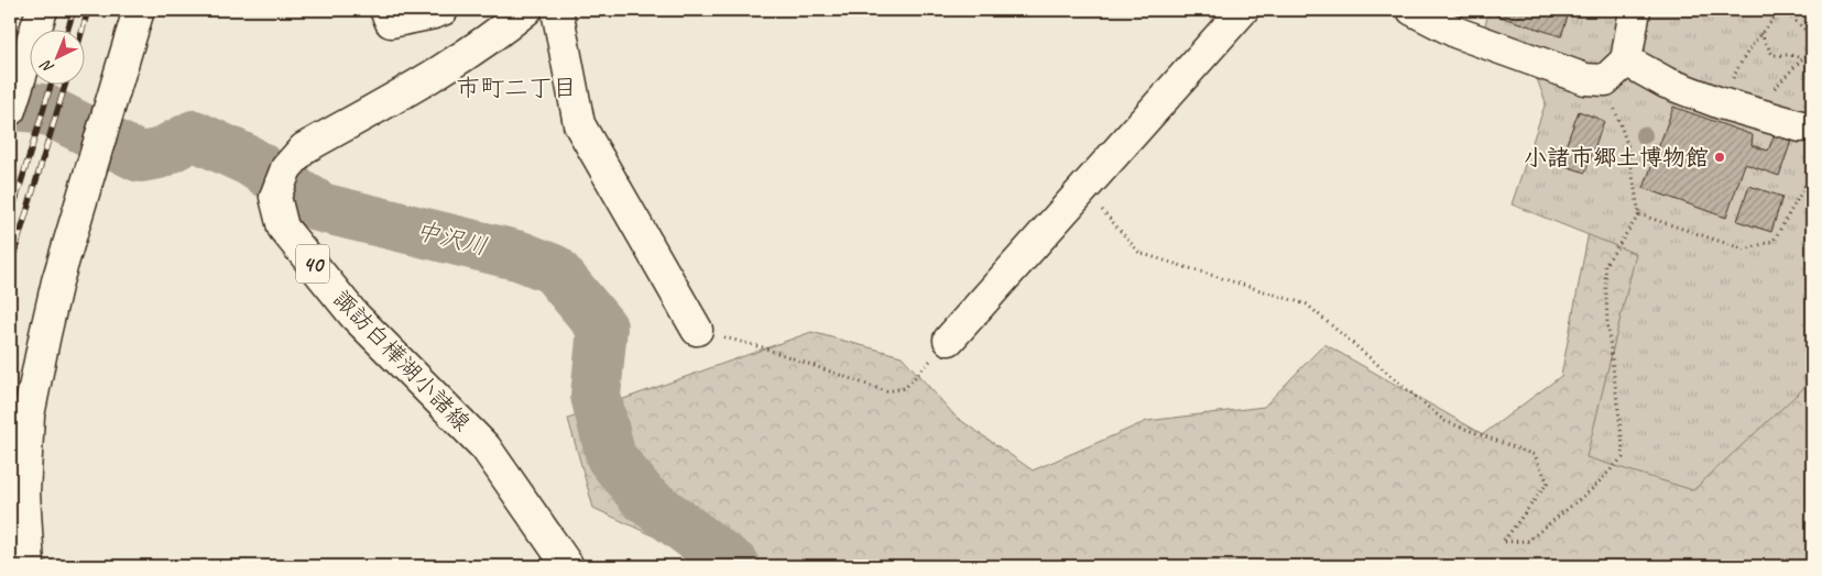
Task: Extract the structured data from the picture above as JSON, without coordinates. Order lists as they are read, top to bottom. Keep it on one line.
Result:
{"streets":{"street":["40","諏訪白樺湖小諸線"]},"districts":["市町二丁目"],"water":["中沢川"],"places":["小諸市郷土博物館"],"north":"bottom left"}
